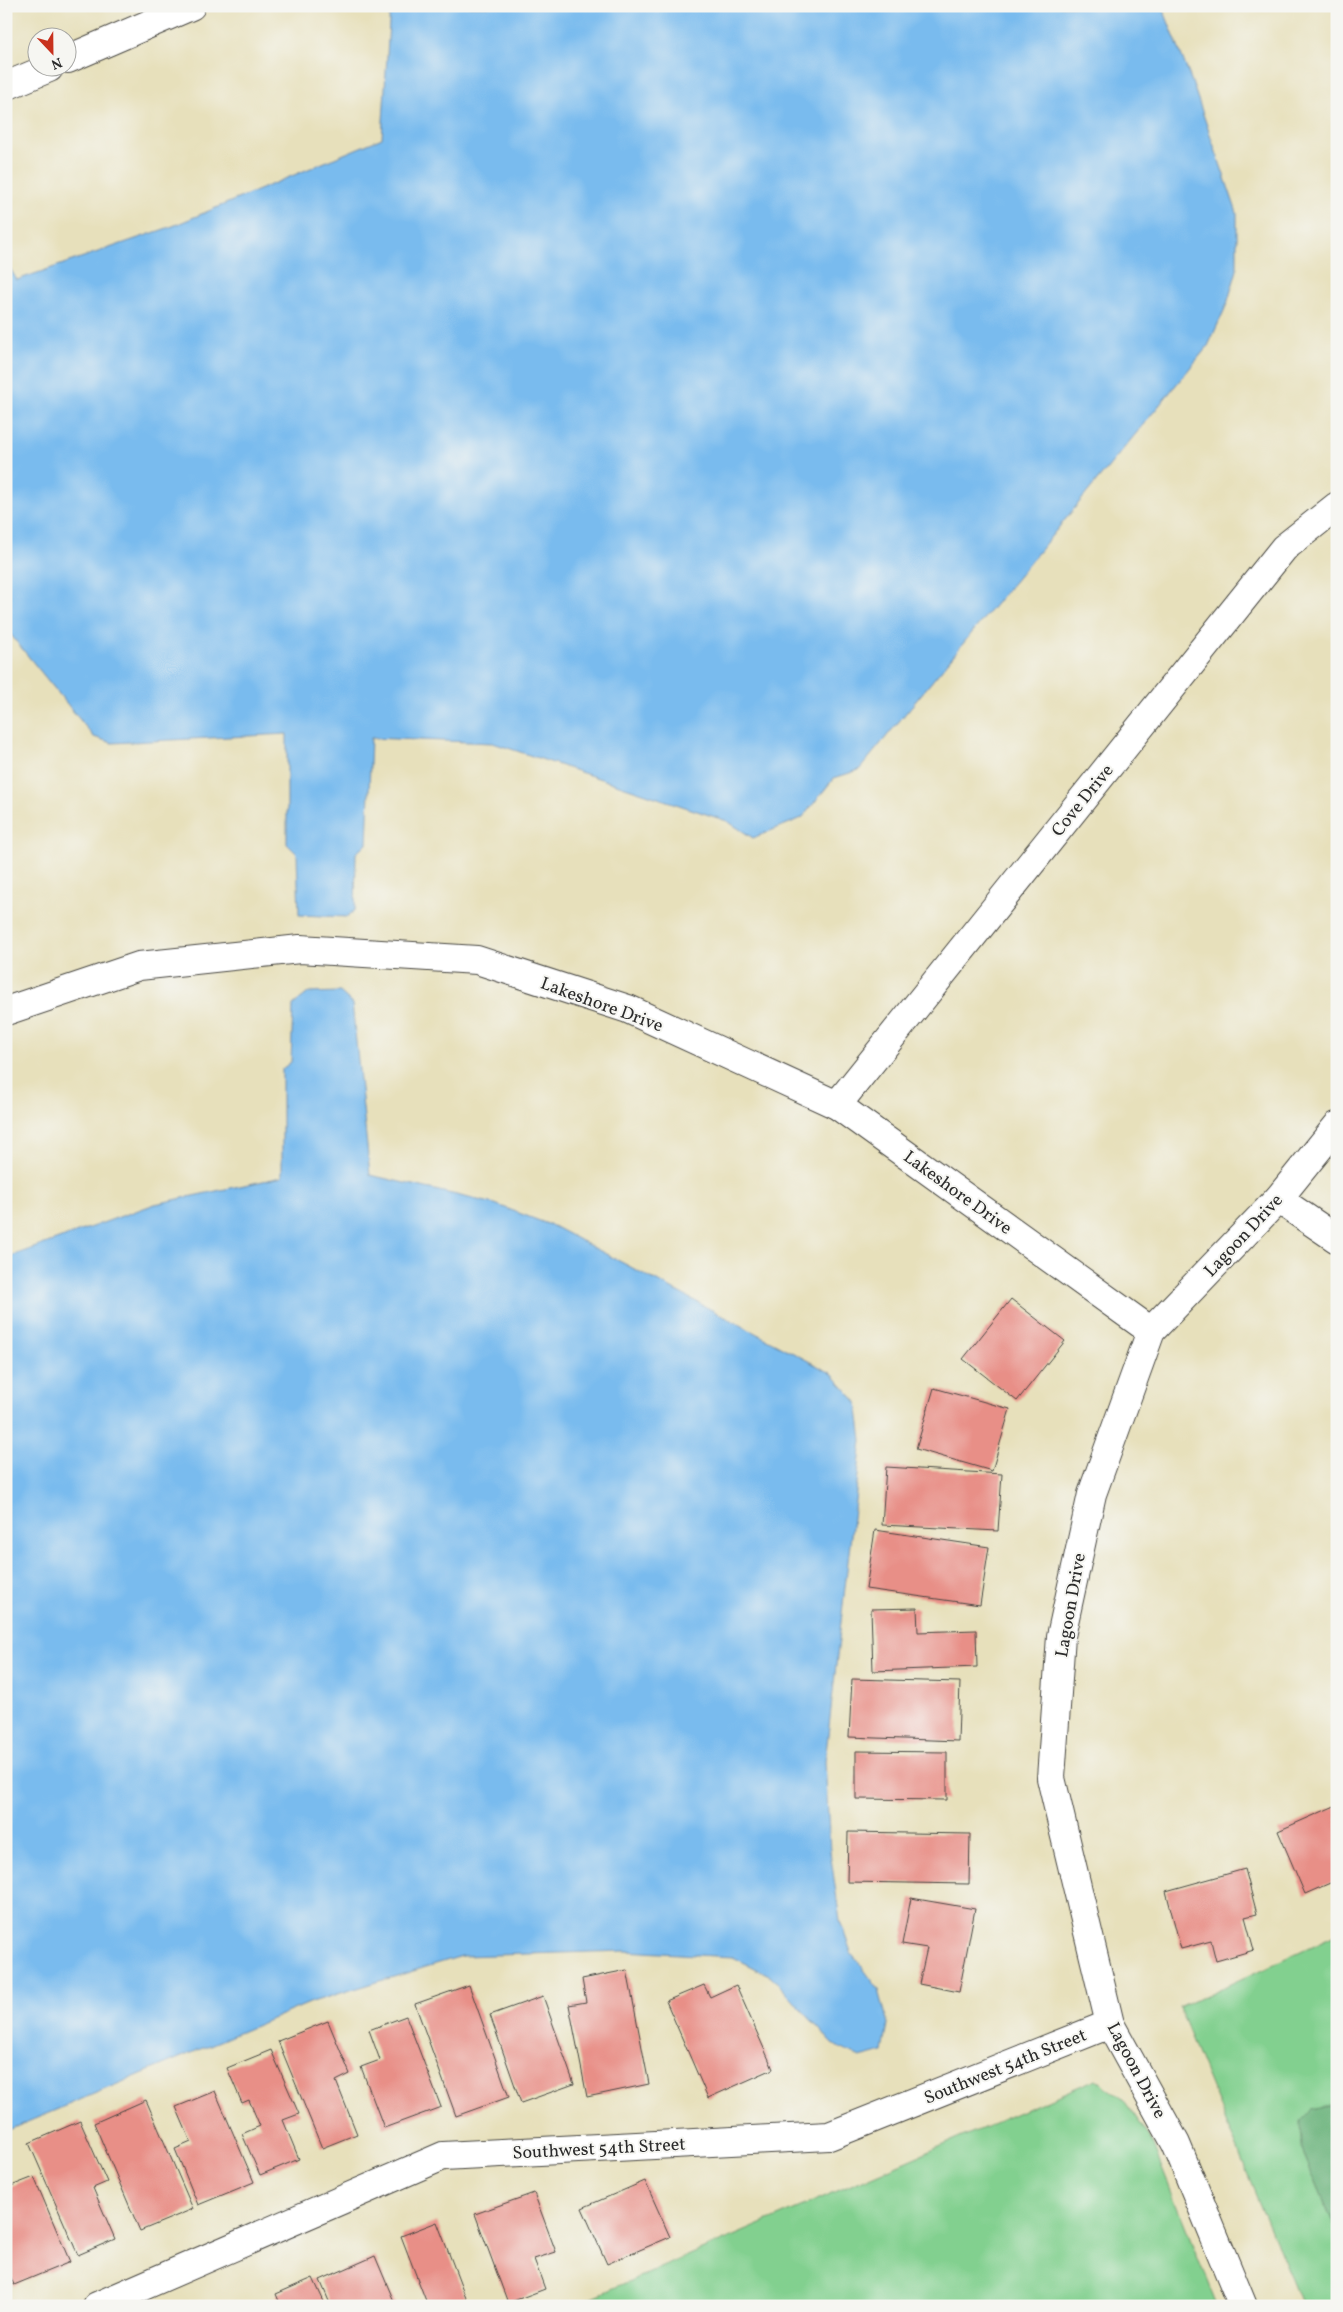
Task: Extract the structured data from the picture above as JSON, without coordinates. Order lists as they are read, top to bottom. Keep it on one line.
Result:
{"streets":{"street":["Cove Drive","Lakeshore Drive","Lagoon Drive","Southwest 54th Street"]},"crossings":[["Cove Drive","Lakeshore Drive"],["Lakeshore Drive","Lagoon Drive"],["Lagoon Drive","Southwest 54th Street"]],"north":"bottom"}
